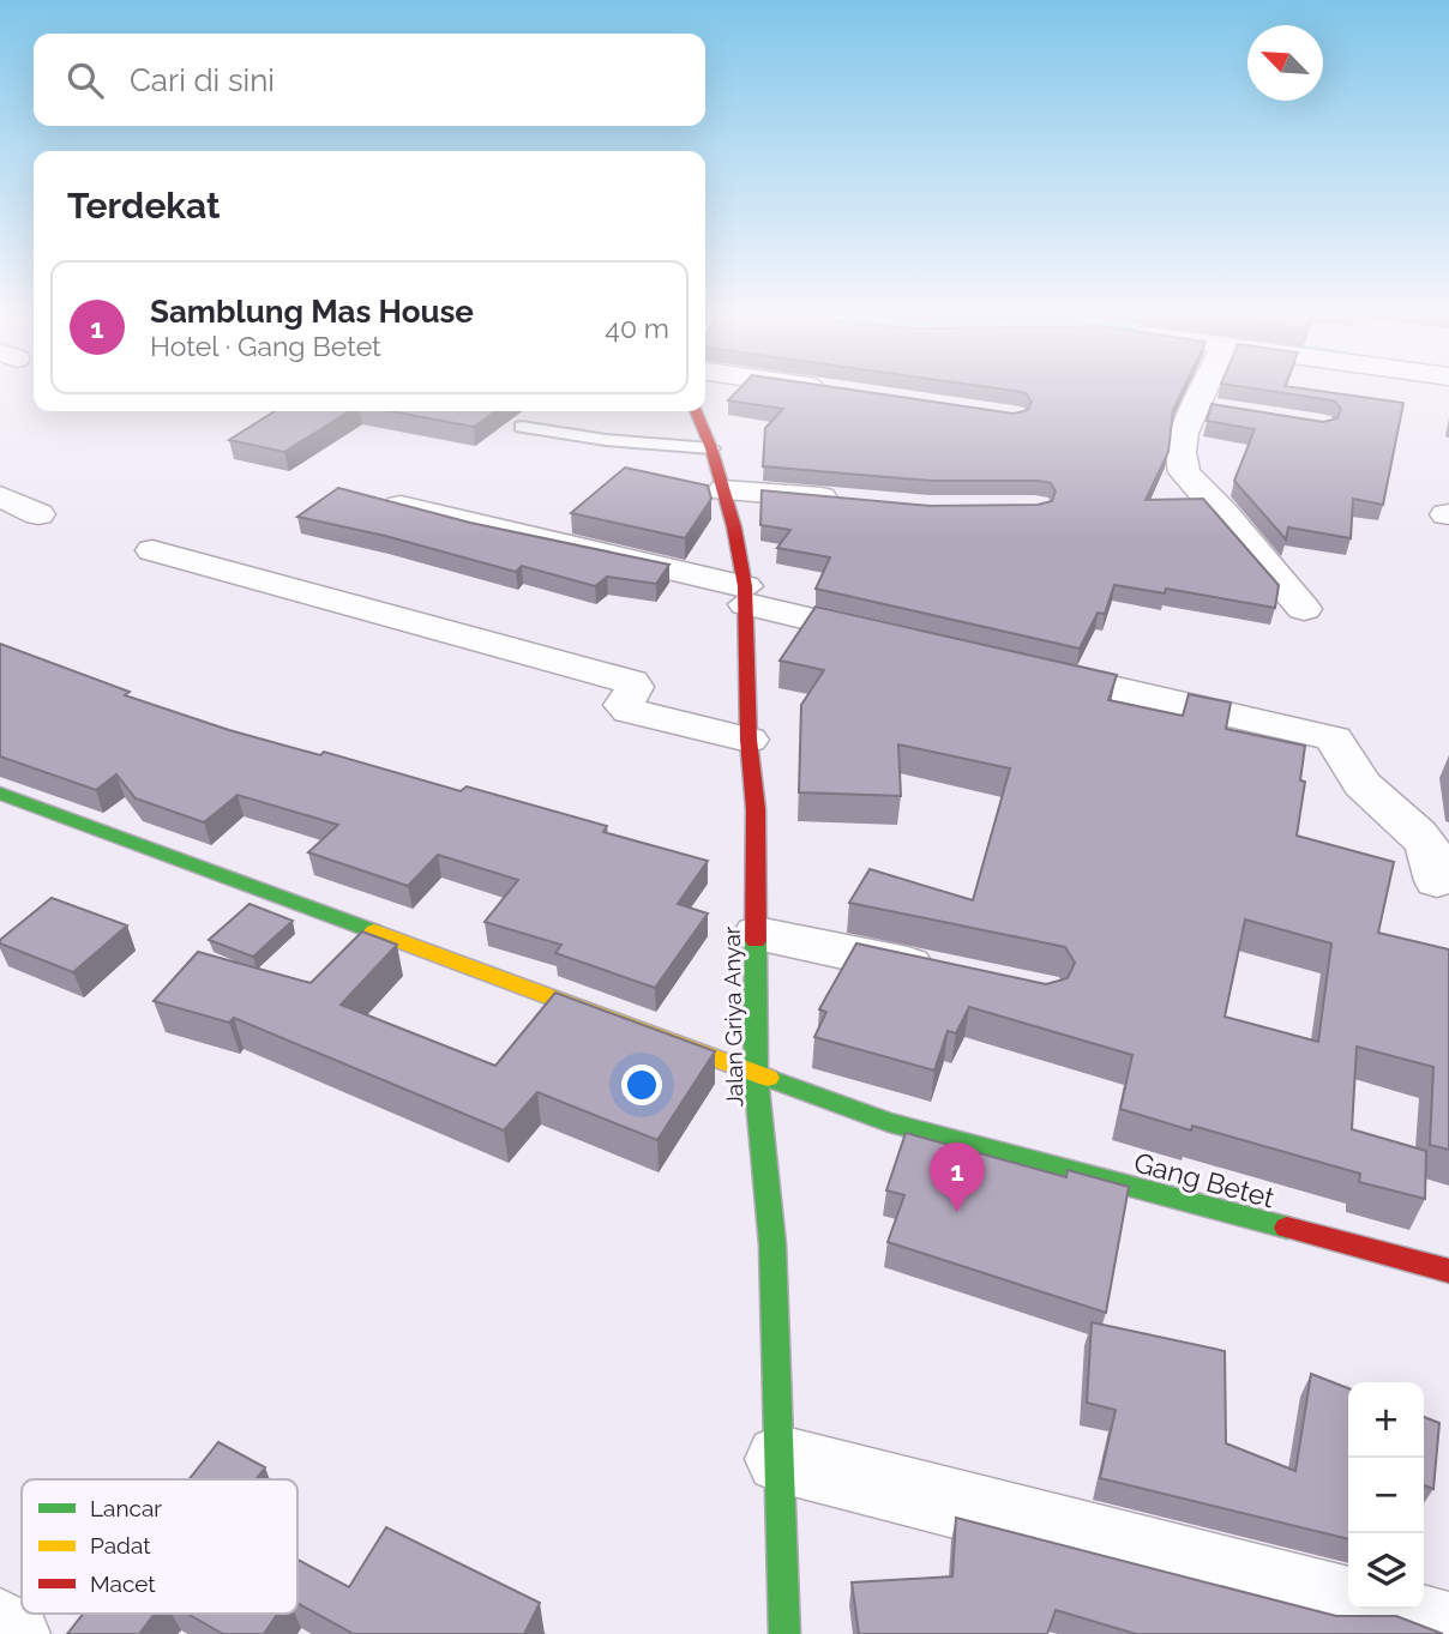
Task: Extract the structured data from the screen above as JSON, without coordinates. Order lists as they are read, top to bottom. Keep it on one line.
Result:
{"streets":{"street":["Jalan Griya Anyar","Gang Betet"]},"crossings":[["Jalan Griya Anyar","Gang Betet"]],"legend":["Lancar","Padat","Macet"],"north":"top left","page":{"search":"Cari di sini","heading":"Terdekat","list":[{"mark":"1","name":"Samblung Mas House","note":"Hotel · Gang Betet","value":"40 m"}],"pins":"1","map_buttons":["+","−"]}}
